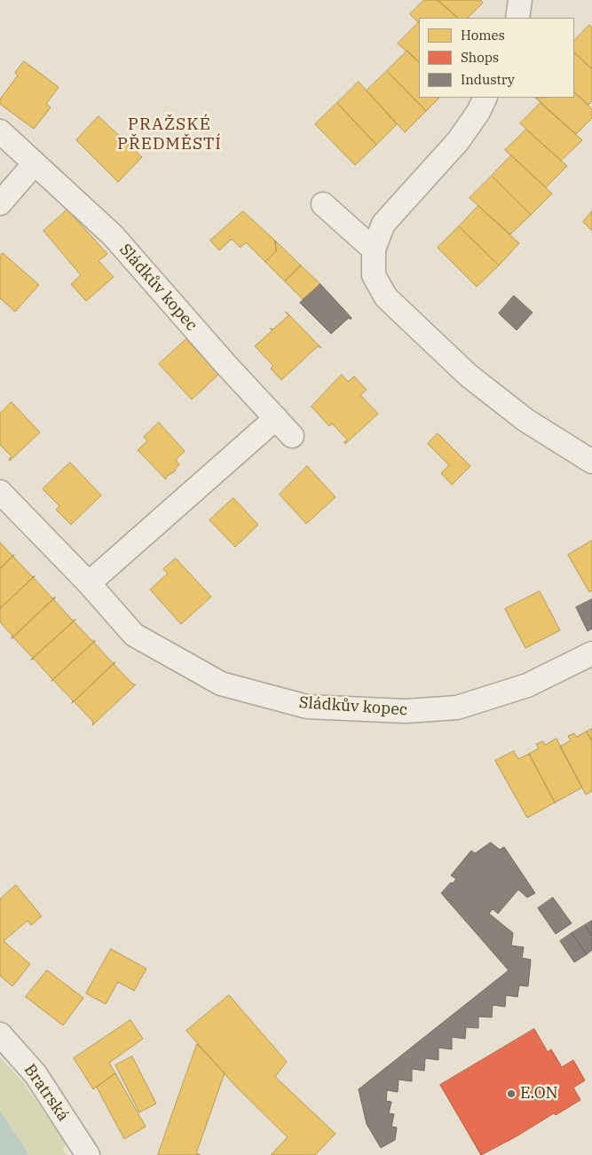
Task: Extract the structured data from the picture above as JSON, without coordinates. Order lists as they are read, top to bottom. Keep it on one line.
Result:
{"streets":{"street":["Sládkův kopec","Bratrská"]},"districts":["PRAŽSKÉ PŘEDMĚSTÍ"],"places":["E.ON"],"legend":["Homes","Shops","Industry"]}
